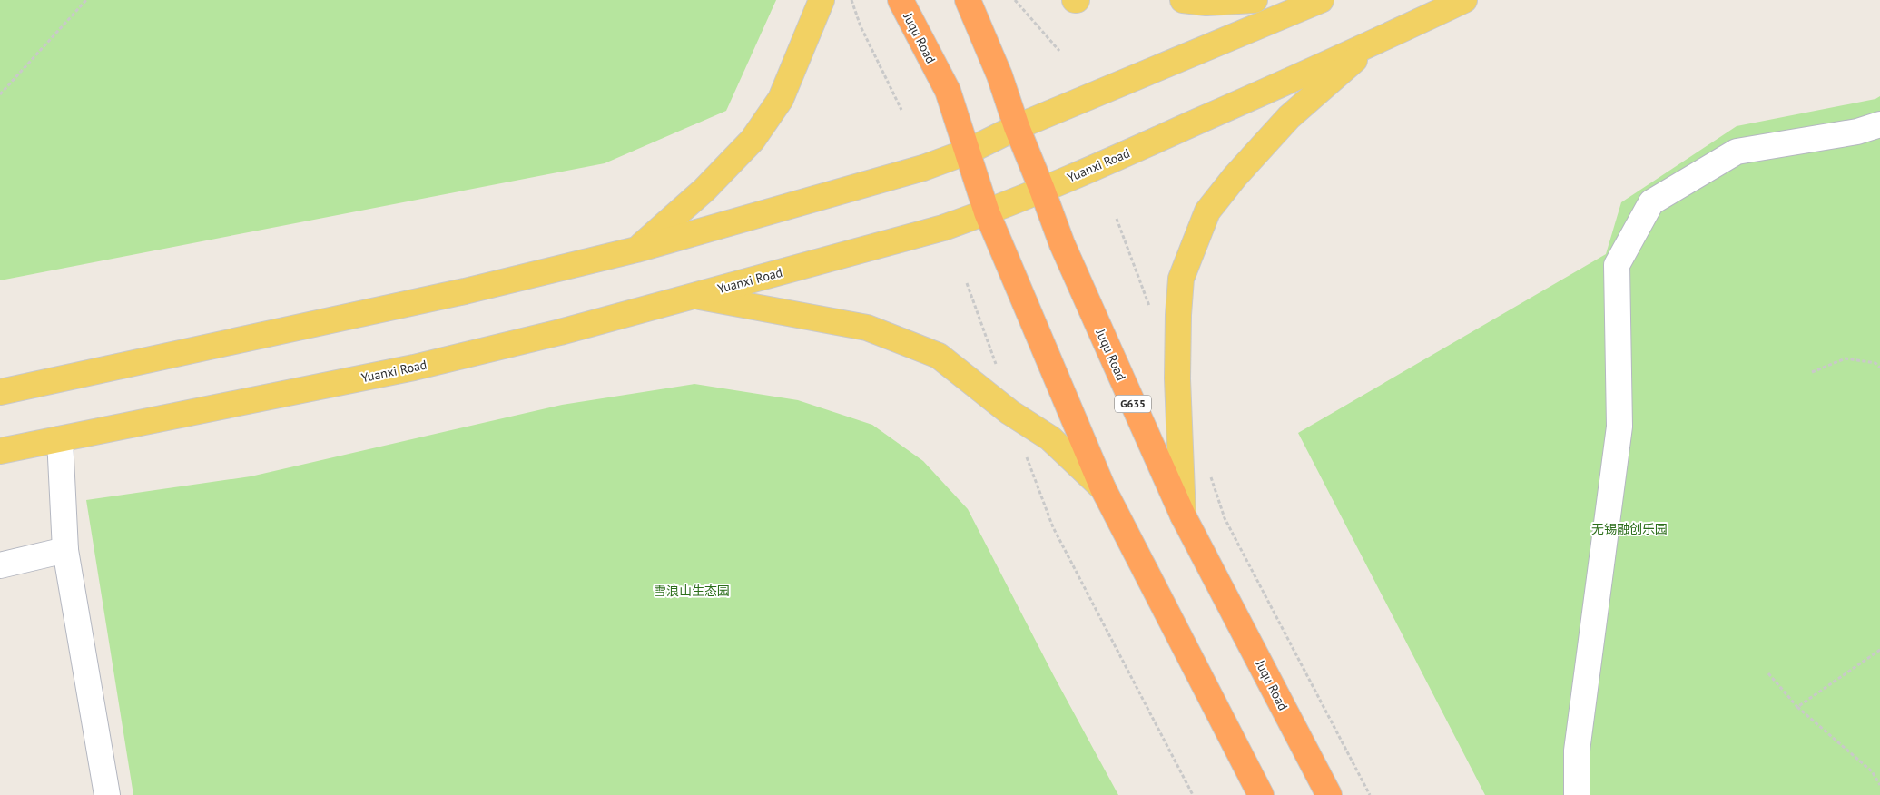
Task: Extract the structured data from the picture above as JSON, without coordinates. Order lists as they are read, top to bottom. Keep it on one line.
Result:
{"streets":{"highway":["Juqu Road","G635"],"main road":["Yuanxi Road"]},"crossings":[["Juqu Road","Yuanxi Road"]],"parks":["无锡融创乐园","雪浪山生态园"]}
